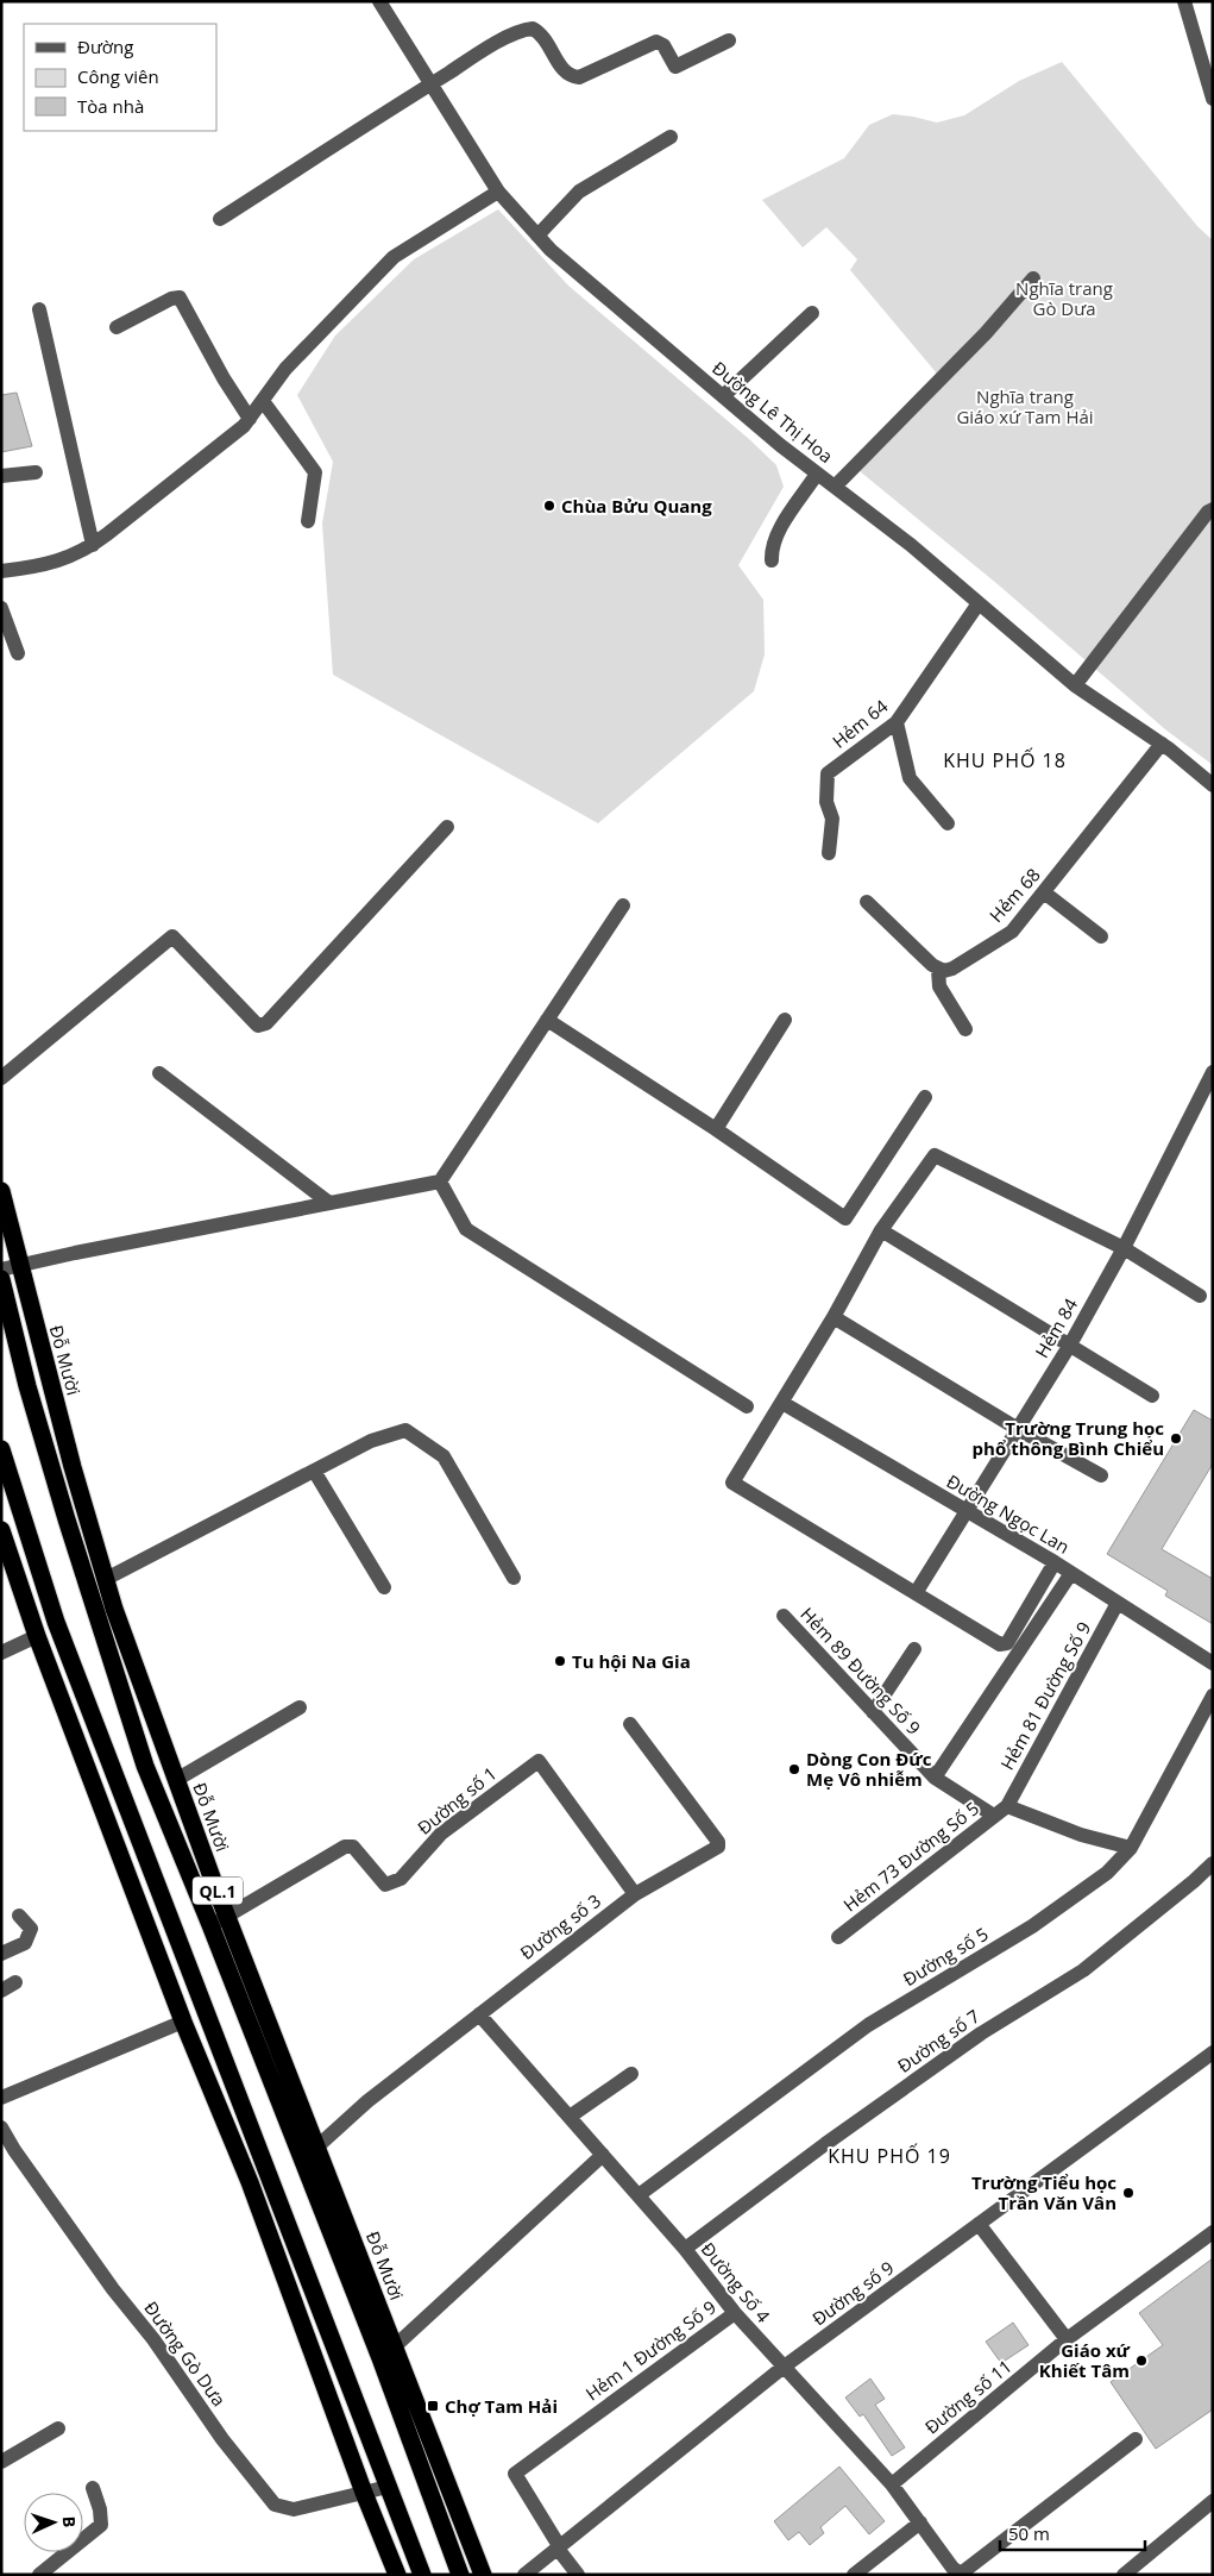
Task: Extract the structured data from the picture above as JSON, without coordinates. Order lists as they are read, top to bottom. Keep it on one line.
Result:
{"streets":{"highway":["Đỗ Mười","QL.1"],"street":["Đường Lê Thị Hoa","Hẻm 64","Hẻm 68","Hẻm 84","Đường Ngọc Lan","Hẻm 89 Đường Số 9","Hẻm 81 Đường Số 9","Đường số 1","Hẻm 73 Đường Số 5","Đường số 3","Đường số 5","Đường số 7","Đường Số 4","Đường số 9","Hẻm 1 Đường Số 9","Đường Gò Dưa","Đường số 11"]},"crossings":[["Đường Lê Thị Hoa","Hẻm 64"],["Đường Lê Thị Hoa","Hẻm 68"],["Hẻm 84","Đường Ngọc Lan"],["Đỗ Mười","Đường số 1"],["Đỗ Mười","Đường số 3"],["Đường Ngọc Lan","Hẻm 81 Đường Số 9"],["Hẻm 89 Đường Số 9","Hẻm 73 Đường Số 5"],["Hẻm 81 Đường Số 9","Hẻm 73 Đường Số 5"],["Đường số 1","QL.1"],["Đường số 1","Đường số 3"],["QL.1","Đường Gò Dưa"],["Đường số 3","Đường Số 4"],["Đường số 5","Đường Số 4"],["Đường số 7","Đường Số 4"],["Đường Số 4","Đường số 9"],["Đường Số 4","Hẻm 1 Đường Số 9"],["Đường Số 4","Đường số 11"],["Đường số 9","Hẻm 1 Đường Số 9"]],"districts":["KHU PHỐ 18","KHU PHỐ 19"],"parks":["Nghĩa trang Gò Dưa","Nghĩa trang Giáo xứ Tam Hải"],"places":{"other":["Chùa Bửu Quang","Trường Trung học phổ thông Bình Chiểu","Tu hội Na Gia","Dòng Con Đức Mẹ Vô nhiễm","Trường Tiểu học Trần Văn Vân","Giáo xứ Khiết Tâm"],"transit":["Chợ Tam Hải"]},"legend":["Đường","Công viên","Tòa nhà"],"scale_bar":"50 m","north":"right"}
